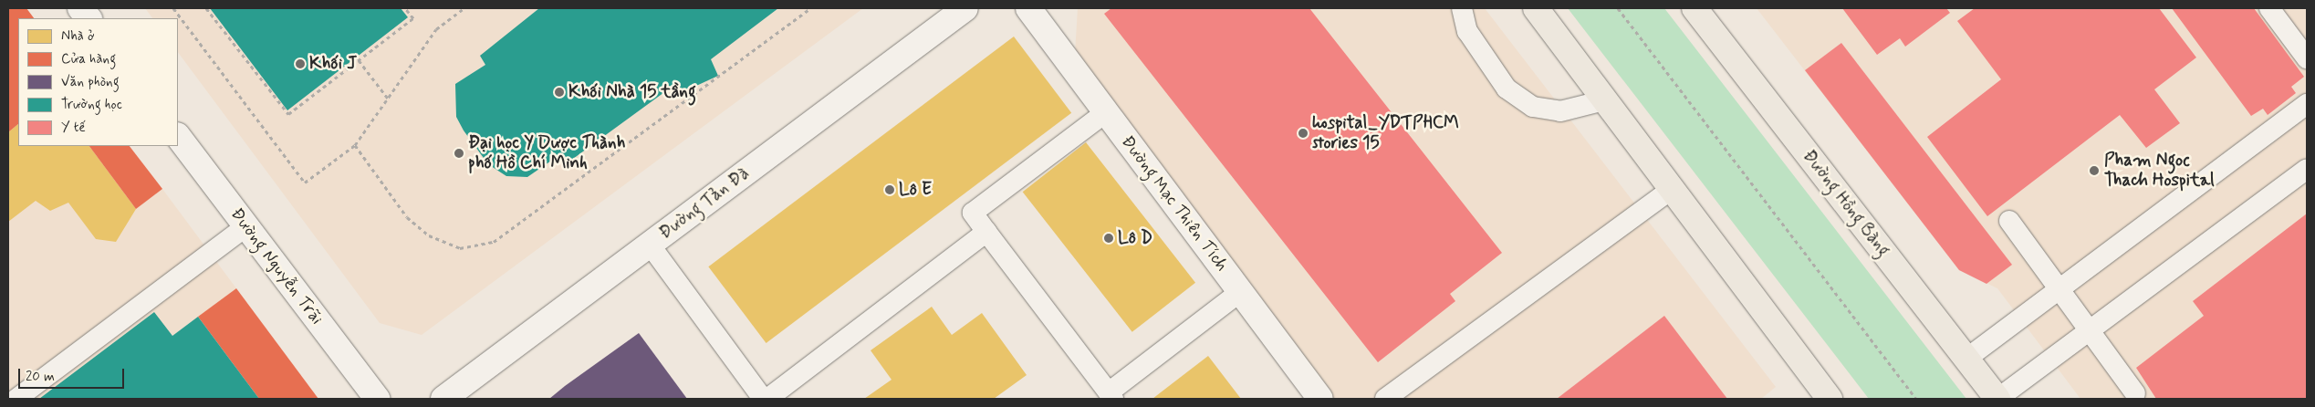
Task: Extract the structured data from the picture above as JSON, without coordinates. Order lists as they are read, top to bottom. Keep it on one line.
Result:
{"streets":{"main road":["Đường Hồng Bàng"],"street":["Đường Tản Đà","Đường Mạc Thiên Tích","Đường Nguyễn Trãi"]},"places":["Khối J","Khối Nhà 15 tầng","hospital_YDTPHCM stories 15","Đại học Y Dược Thành phố Hồ Chí Minh","Pham Ngoc Thach Hospital","Lô E","Lô D"],"legend":["Nhà ở","Cửa hàng","Văn phòng","Trường học","Y tế"],"scale_bar":"20 m"}
